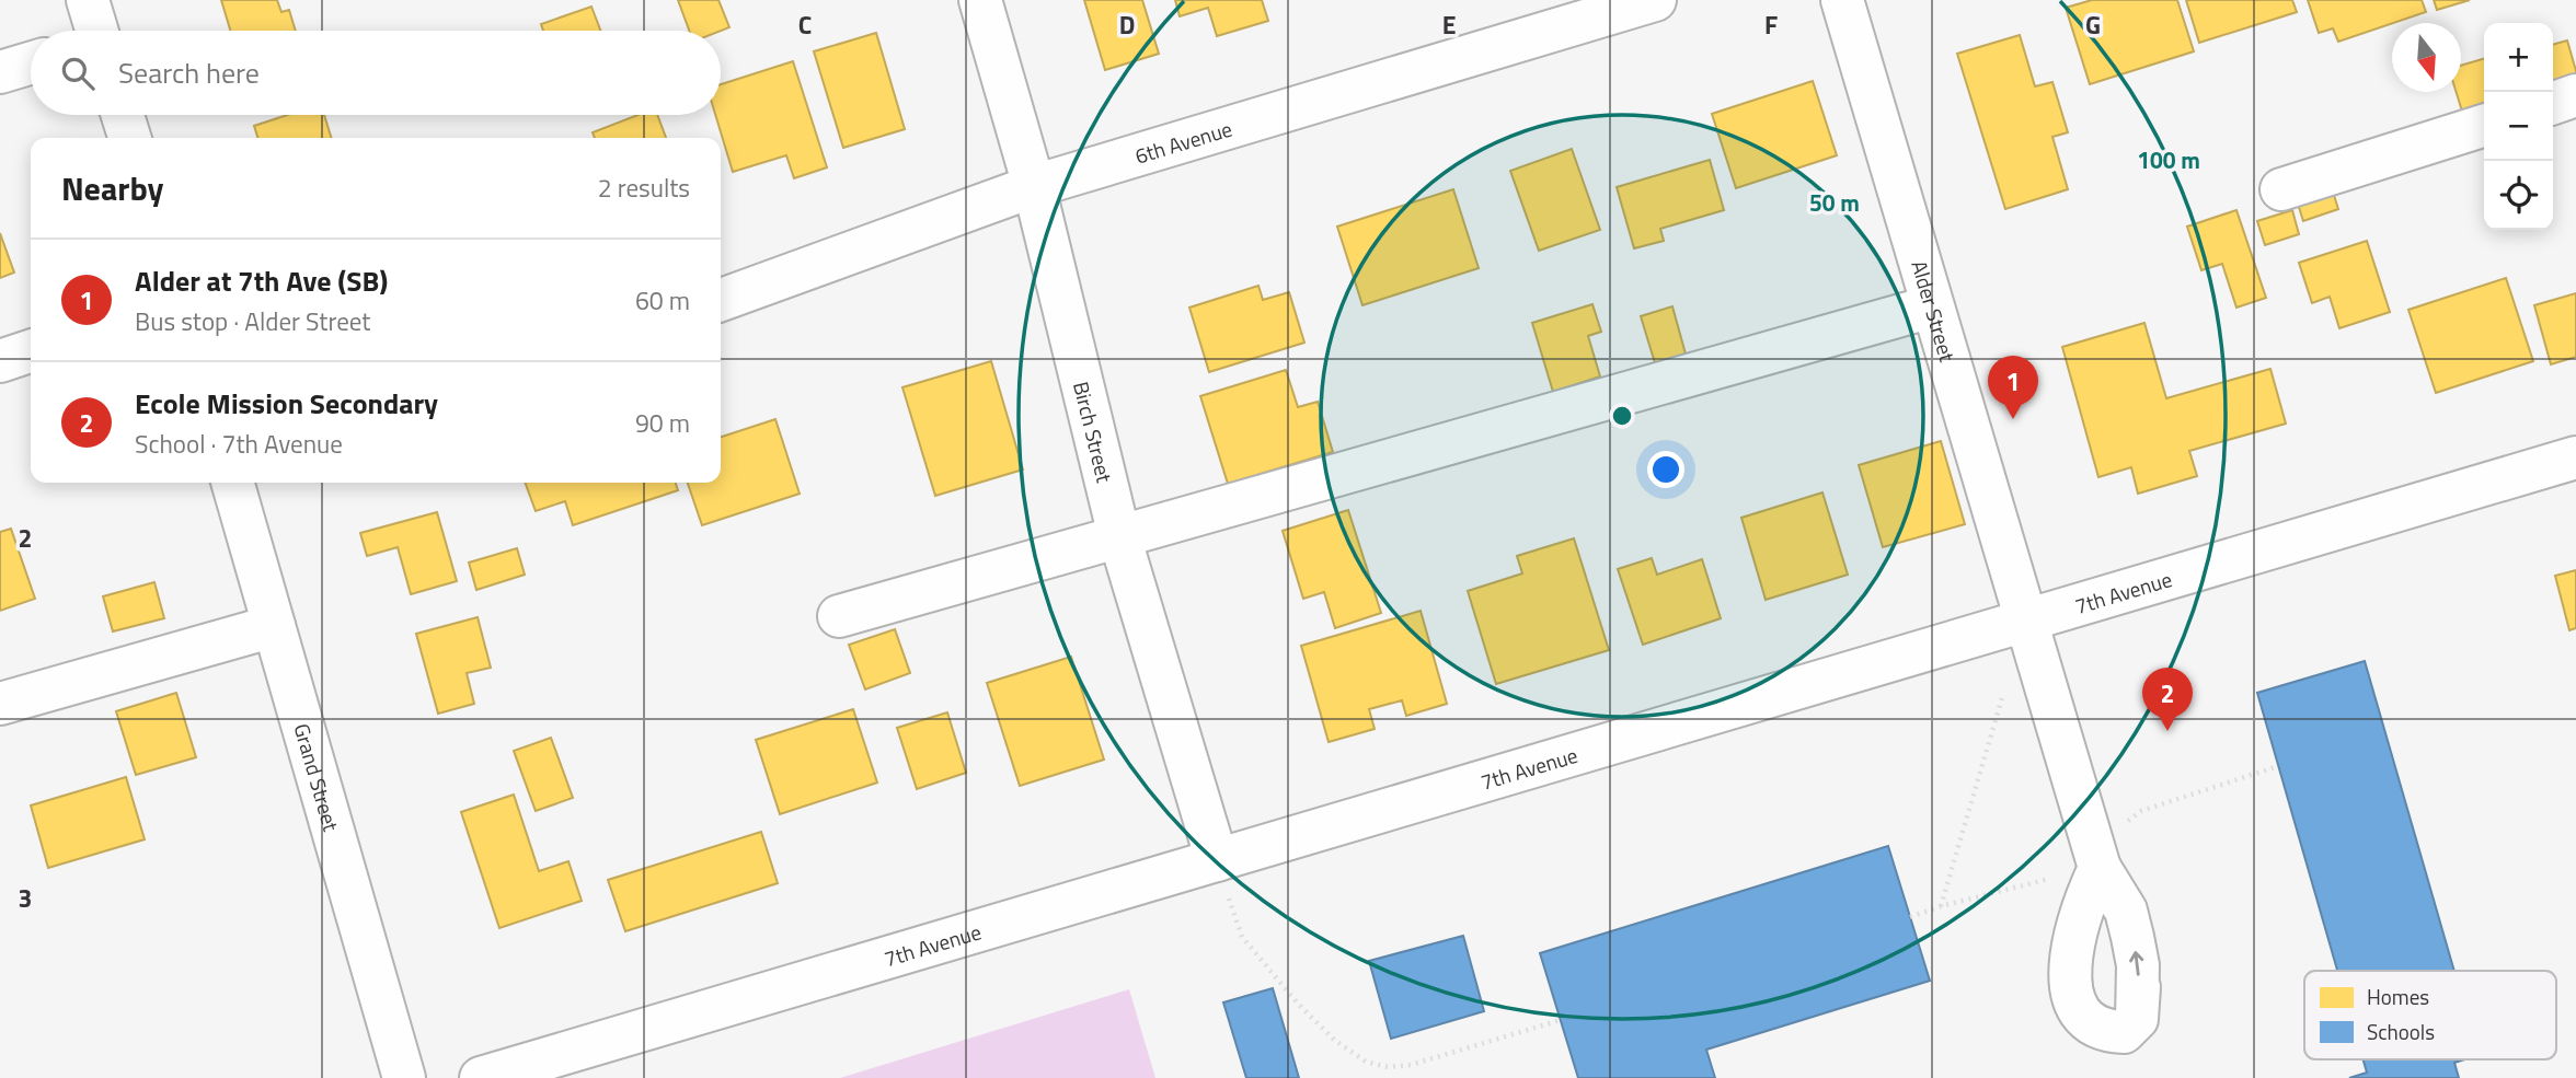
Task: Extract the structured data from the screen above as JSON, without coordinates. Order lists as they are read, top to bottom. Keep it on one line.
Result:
{"streets":{"street":["6th Avenue","Alder Street","Birch Street","7th Avenue","Grand Street"]},"crossings":[["6th Avenue","Birch Street"],["Alder Street","7th Avenue"],["Birch Street","7th Avenue"]],"legend":["Homes","Schools"],"north":"bottom","page":{"map_buttons":["+","−"],"search":"Search here","heading":["Nearby","2 results"],"list":[{"mark":"1","name":"Alder at 7th Ave (SB)","note":"Bus stop · Alder Street","value":"60 m"},{"mark":"2","name":"Ecole Mission Secondary","note":"School · 7th Avenue","value":"90 m"}],"pins":["1","2"]},"grid":{"columns":["C","D","E","F","G"],"rows":["2","3"]},"rings":["100 m","50 m"]}
